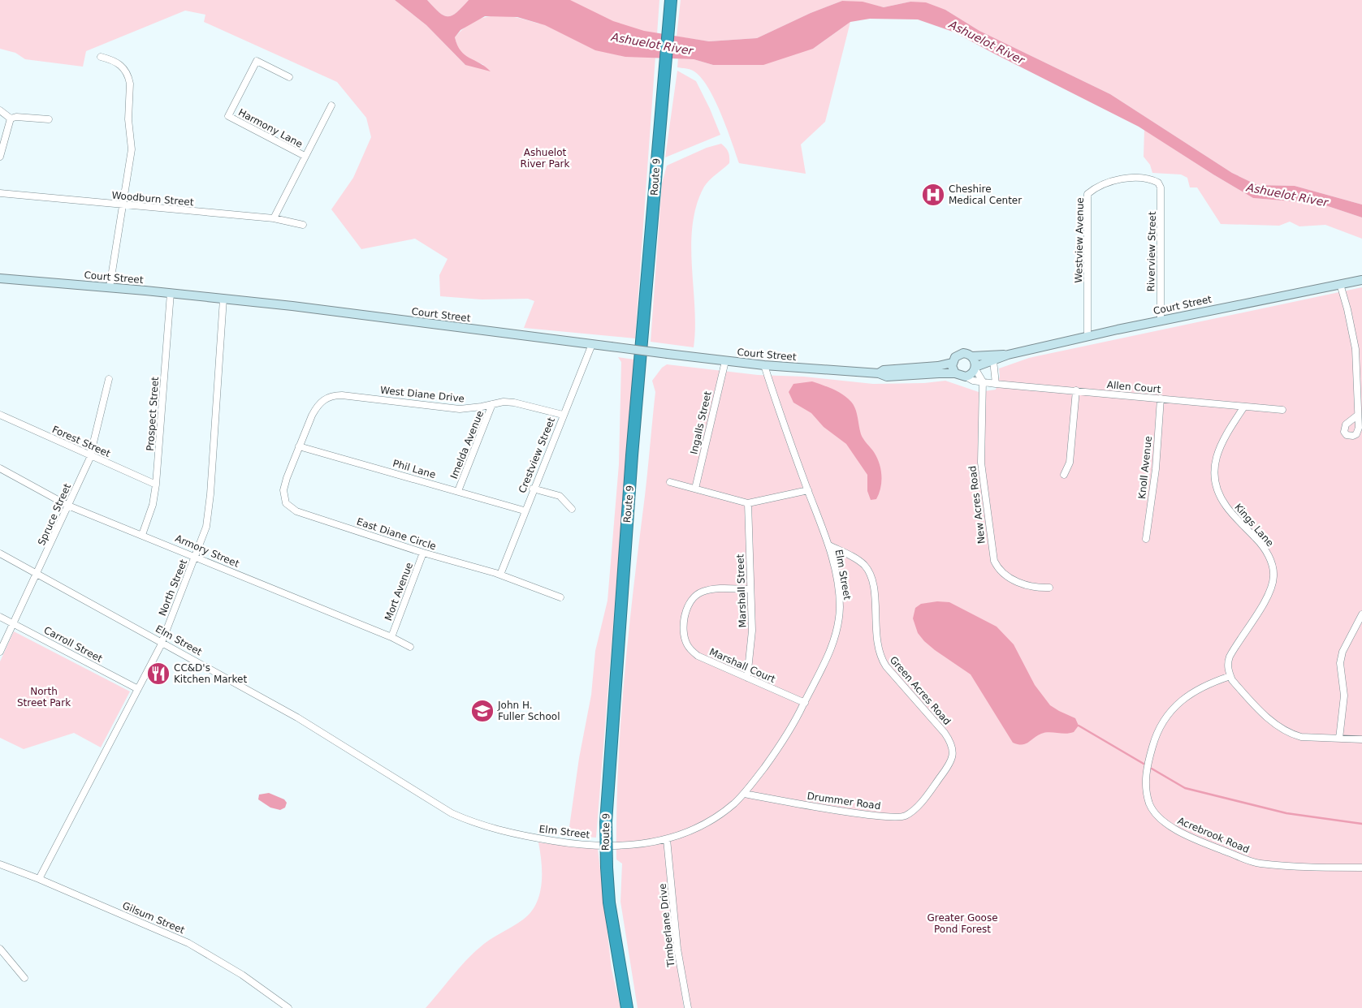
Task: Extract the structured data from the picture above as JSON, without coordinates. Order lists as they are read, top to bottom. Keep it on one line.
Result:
{"streets":{"highway":["Route 9"],"main road":["Court Street"],"street":["Harmony Lane","Woodburn Street","Westview Avenue","Riverview Street","Allen Court","West Diane Drive","Prospect Street","Ingalls Street","Forest Street","Imelda Avenue","Crestview Street","Knoll Avenue","Phil Lane","New Acres Road","Spruce Street","Kings Lane","East Diane Circle","Armory Street","Elm Street","North Street","Marshall Street","Mort Avenue","Carroll Street","Marshall Court","Green Acres Road","Drummer Road","Acrebrook Road","Gilsum Street","Timberlane Drive"]},"crossings":[["Westview Avenue","Riverview Street"],["Westview Avenue","Court Street"],["Riverview Street","Court Street"],["Court Street","Allen Court"],["Court Street","Prospect Street"],["Court Street","Ingalls Street"],["Court Street","Crestview Street"],["Court Street","Elm Street"],["Court Street","North Street"],["Allen Court","Knoll Avenue"],["Allen Court","New Acres Road"],["Allen Court","Kings Lane"],["West Diane Drive","Imelda Avenue"],["West Diane Drive","Crestview Street"],["West Diane Drive","Phil Lane"],["West Diane Drive","East Diane Circle"],["Prospect Street","Forest Street"],["Prospect Street","Armory Street"],["Forest Street","Spruce Street"],["Imelda Avenue","Phil Lane"],["Crestview Street","Phil Lane"],["Crestview Street","East Diane Circle"],["Phil Lane","East Diane Circle"],["Spruce Street","Armory Street"],["Spruce Street","Elm Street"],["Spruce Street","Carroll Street"],["Kings Lane","Acrebrook Road"],["East Diane Circle","Mort Avenue"],["Armory Street","North Street"],["Armory Street","Mort Avenue"],["Elm Street","North Street"],["Elm Street","Marshall Court"],["Elm Street","Green Acres Road"],["Elm Street","Drummer Road"],["Elm Street","Timberlane Drive"],["North Street","Carroll Street"],["North Street","Gilsum Street"],["Marshall Street","Marshall Court"],["Green Acres Road","Drummer Road"]],"water":["Ashuelot River"],"parks":["Ashuelot River Park","North Street Park","Greater Goose Pond Forest"],"places":{"hospital":["Cheshire Medical Center"],"restaurant":["CC&D's Kitchen Market"],"school or university":["John H. Fuller School"]}}
